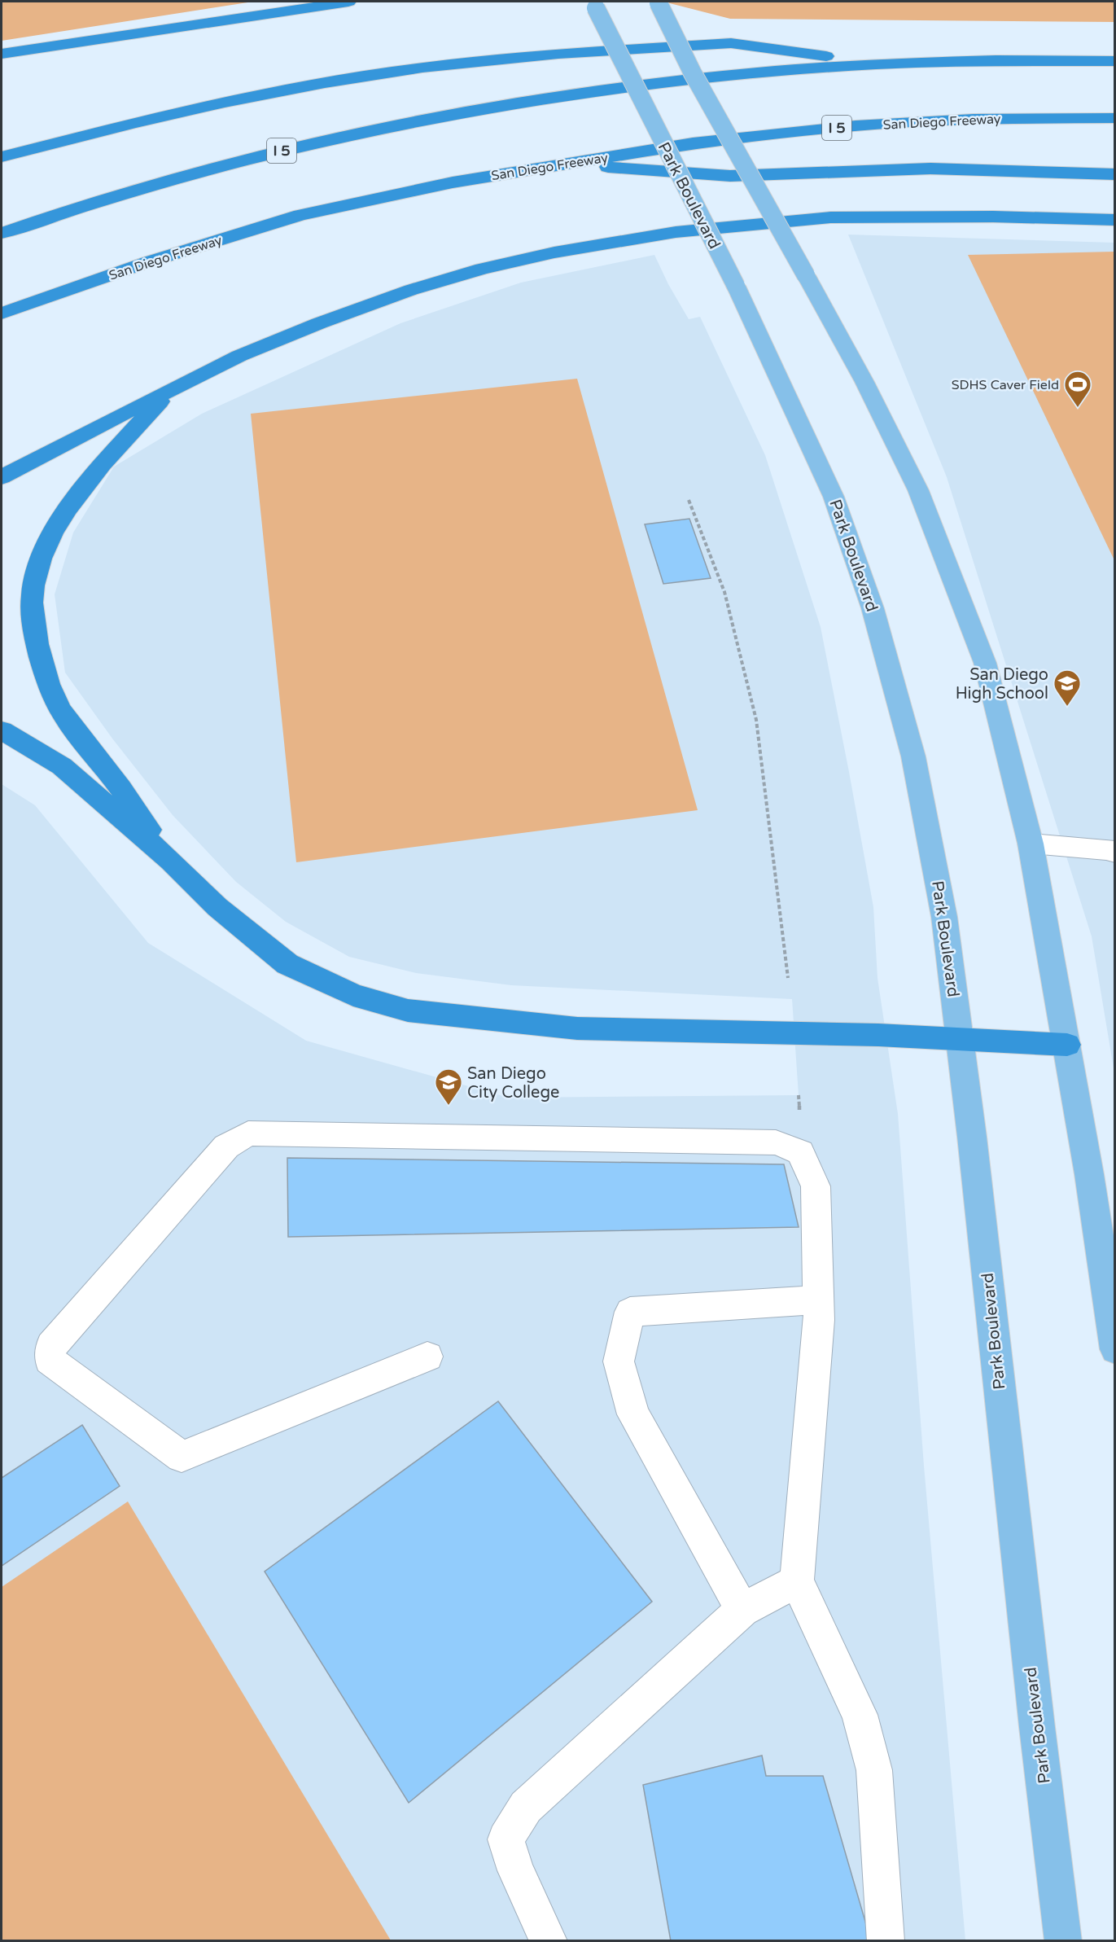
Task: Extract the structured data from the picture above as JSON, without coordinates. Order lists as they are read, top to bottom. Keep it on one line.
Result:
{"streets":{"highway":["San Diego Freeway","I 5"],"main road":["Park Boulevard"]},"places":{"sports":["SDHS Caver Field"],"school or university":["San Diego High School","San Diego City College"]}}
